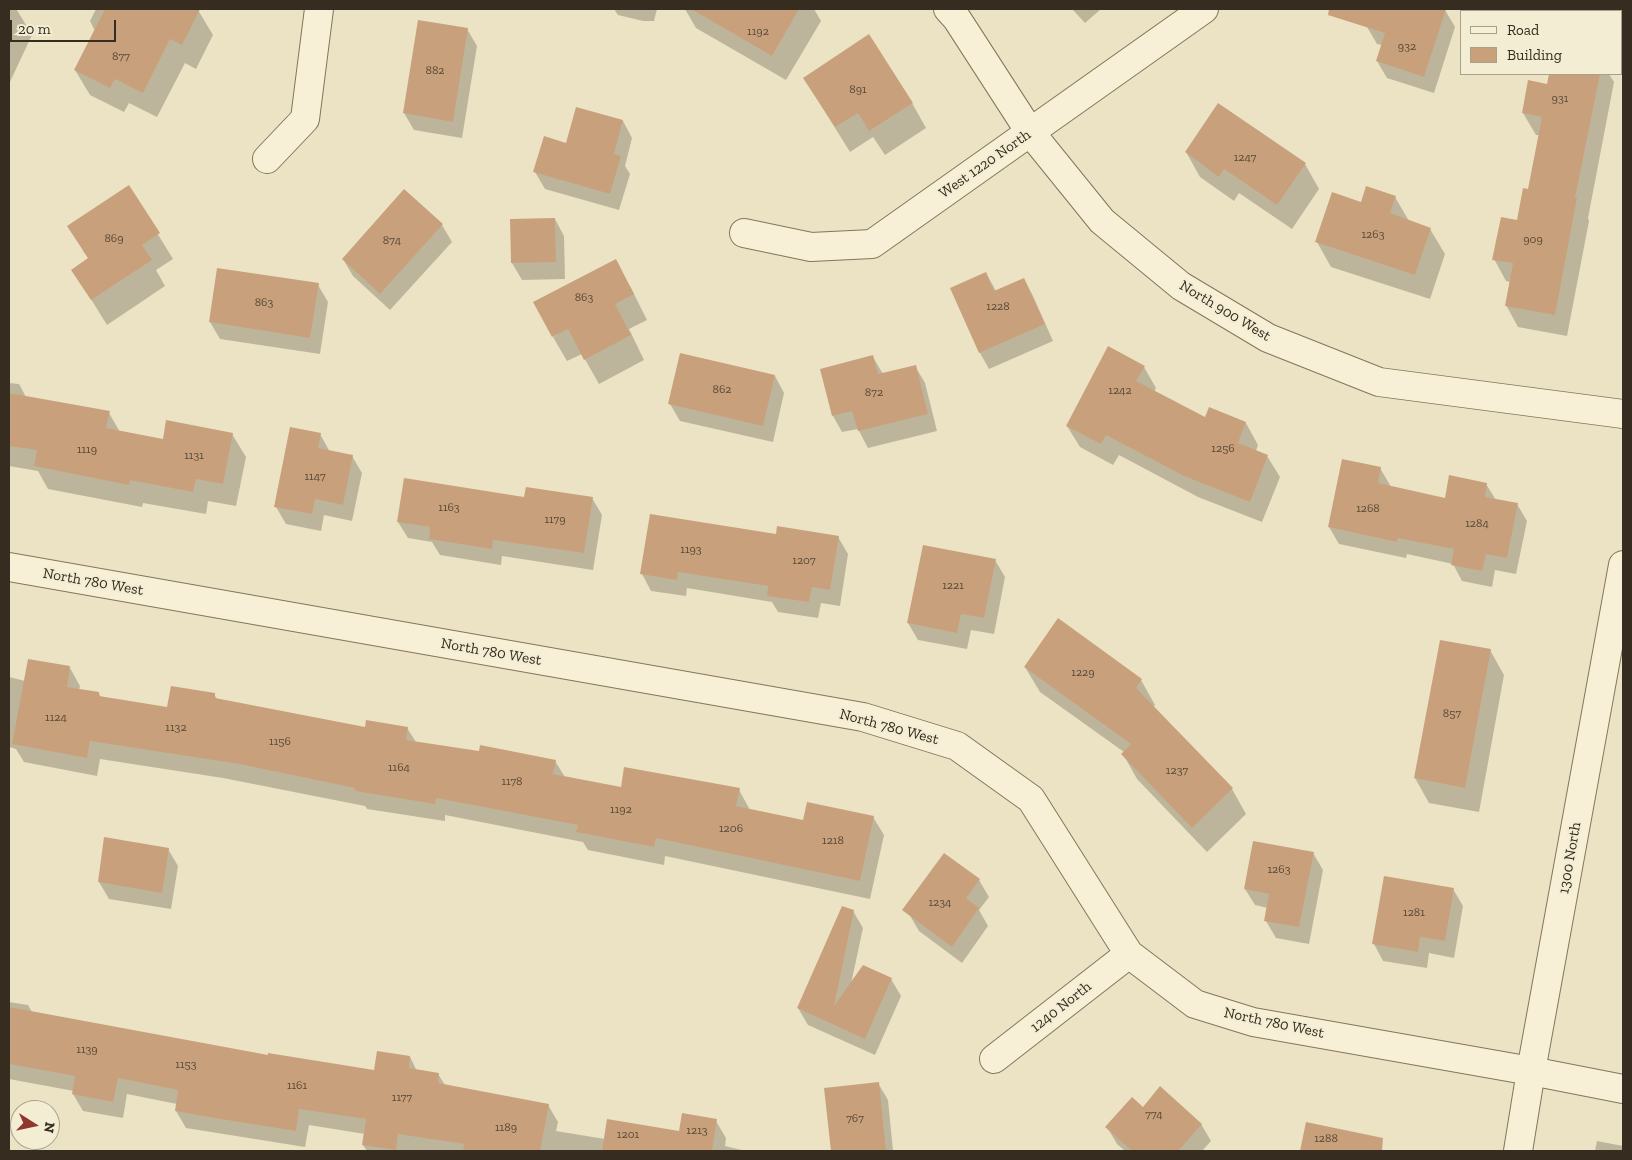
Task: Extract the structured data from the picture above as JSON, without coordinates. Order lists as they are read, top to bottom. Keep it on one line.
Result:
{"streets":{"street":["West 1220 North","North 900 West","North 780 West","1300 North","1240 North"]},"crossings":[["West 1220 North","North 900 West"],["North 780 West","1300 North"],["North 780 West","1240 North"]],"house_numbers":["1192","932","877","882","891","931","1247","1263","869","909","874","863","863","1228","862","1242","872","1256","1119","1131","1147","1163","1268","1179","1284","1193","1207","1221","1229","857","1124","1132","1156","1164","1237","1178","1192","1206","1218","1263","1234","1281","1139","1153","1161","1177","774","767","1189","1213","1201","1288"],"legend":["Road","Building"],"scale_bar":"20 m","north":"right"}
